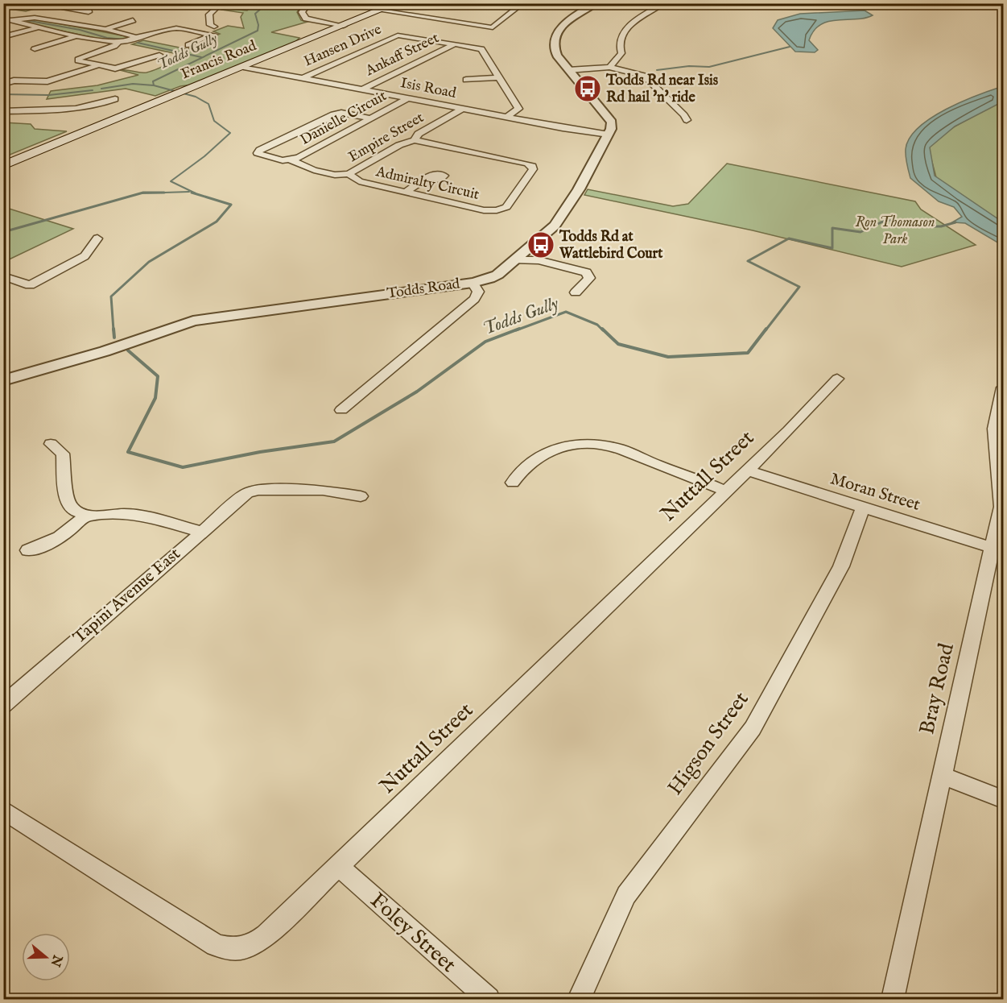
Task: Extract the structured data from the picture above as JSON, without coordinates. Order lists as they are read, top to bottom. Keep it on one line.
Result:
{"streets":{"main road":["Francis Road"],"street":["Hansen Drive","Ankaff Street","Isis Road","Danielle Circuit","Empire Street","Admiralty Circuit","Todds Road","Nuttall Street","Moran Street","Tapini Avenue East","Bray Road","Higson Street","Foley Street"]},"crossings":[["Hansen Drive","Ankaff Street"],["Hansen Drive","Isis Road"],["Ankaff Street","Isis Road"],["Francis Road","Isis Road"],["Isis Road","Danielle Circuit"],["Isis Road","Empire Street"],["Empire Street","Admiralty Circuit"],["Nuttall Street","Moran Street"],["Nuttall Street","Foley Street"],["Moran Street","Bray Road"],["Moran Street","Higson Street"]],"water":["Todds Gully"],"parks":["Ron Thomason Park"],"places":{"bus stop":["Todds Rd near Isis Rd hail 'n' ride","Todds Rd at Wattlebird Court"]},"north":"right"}
